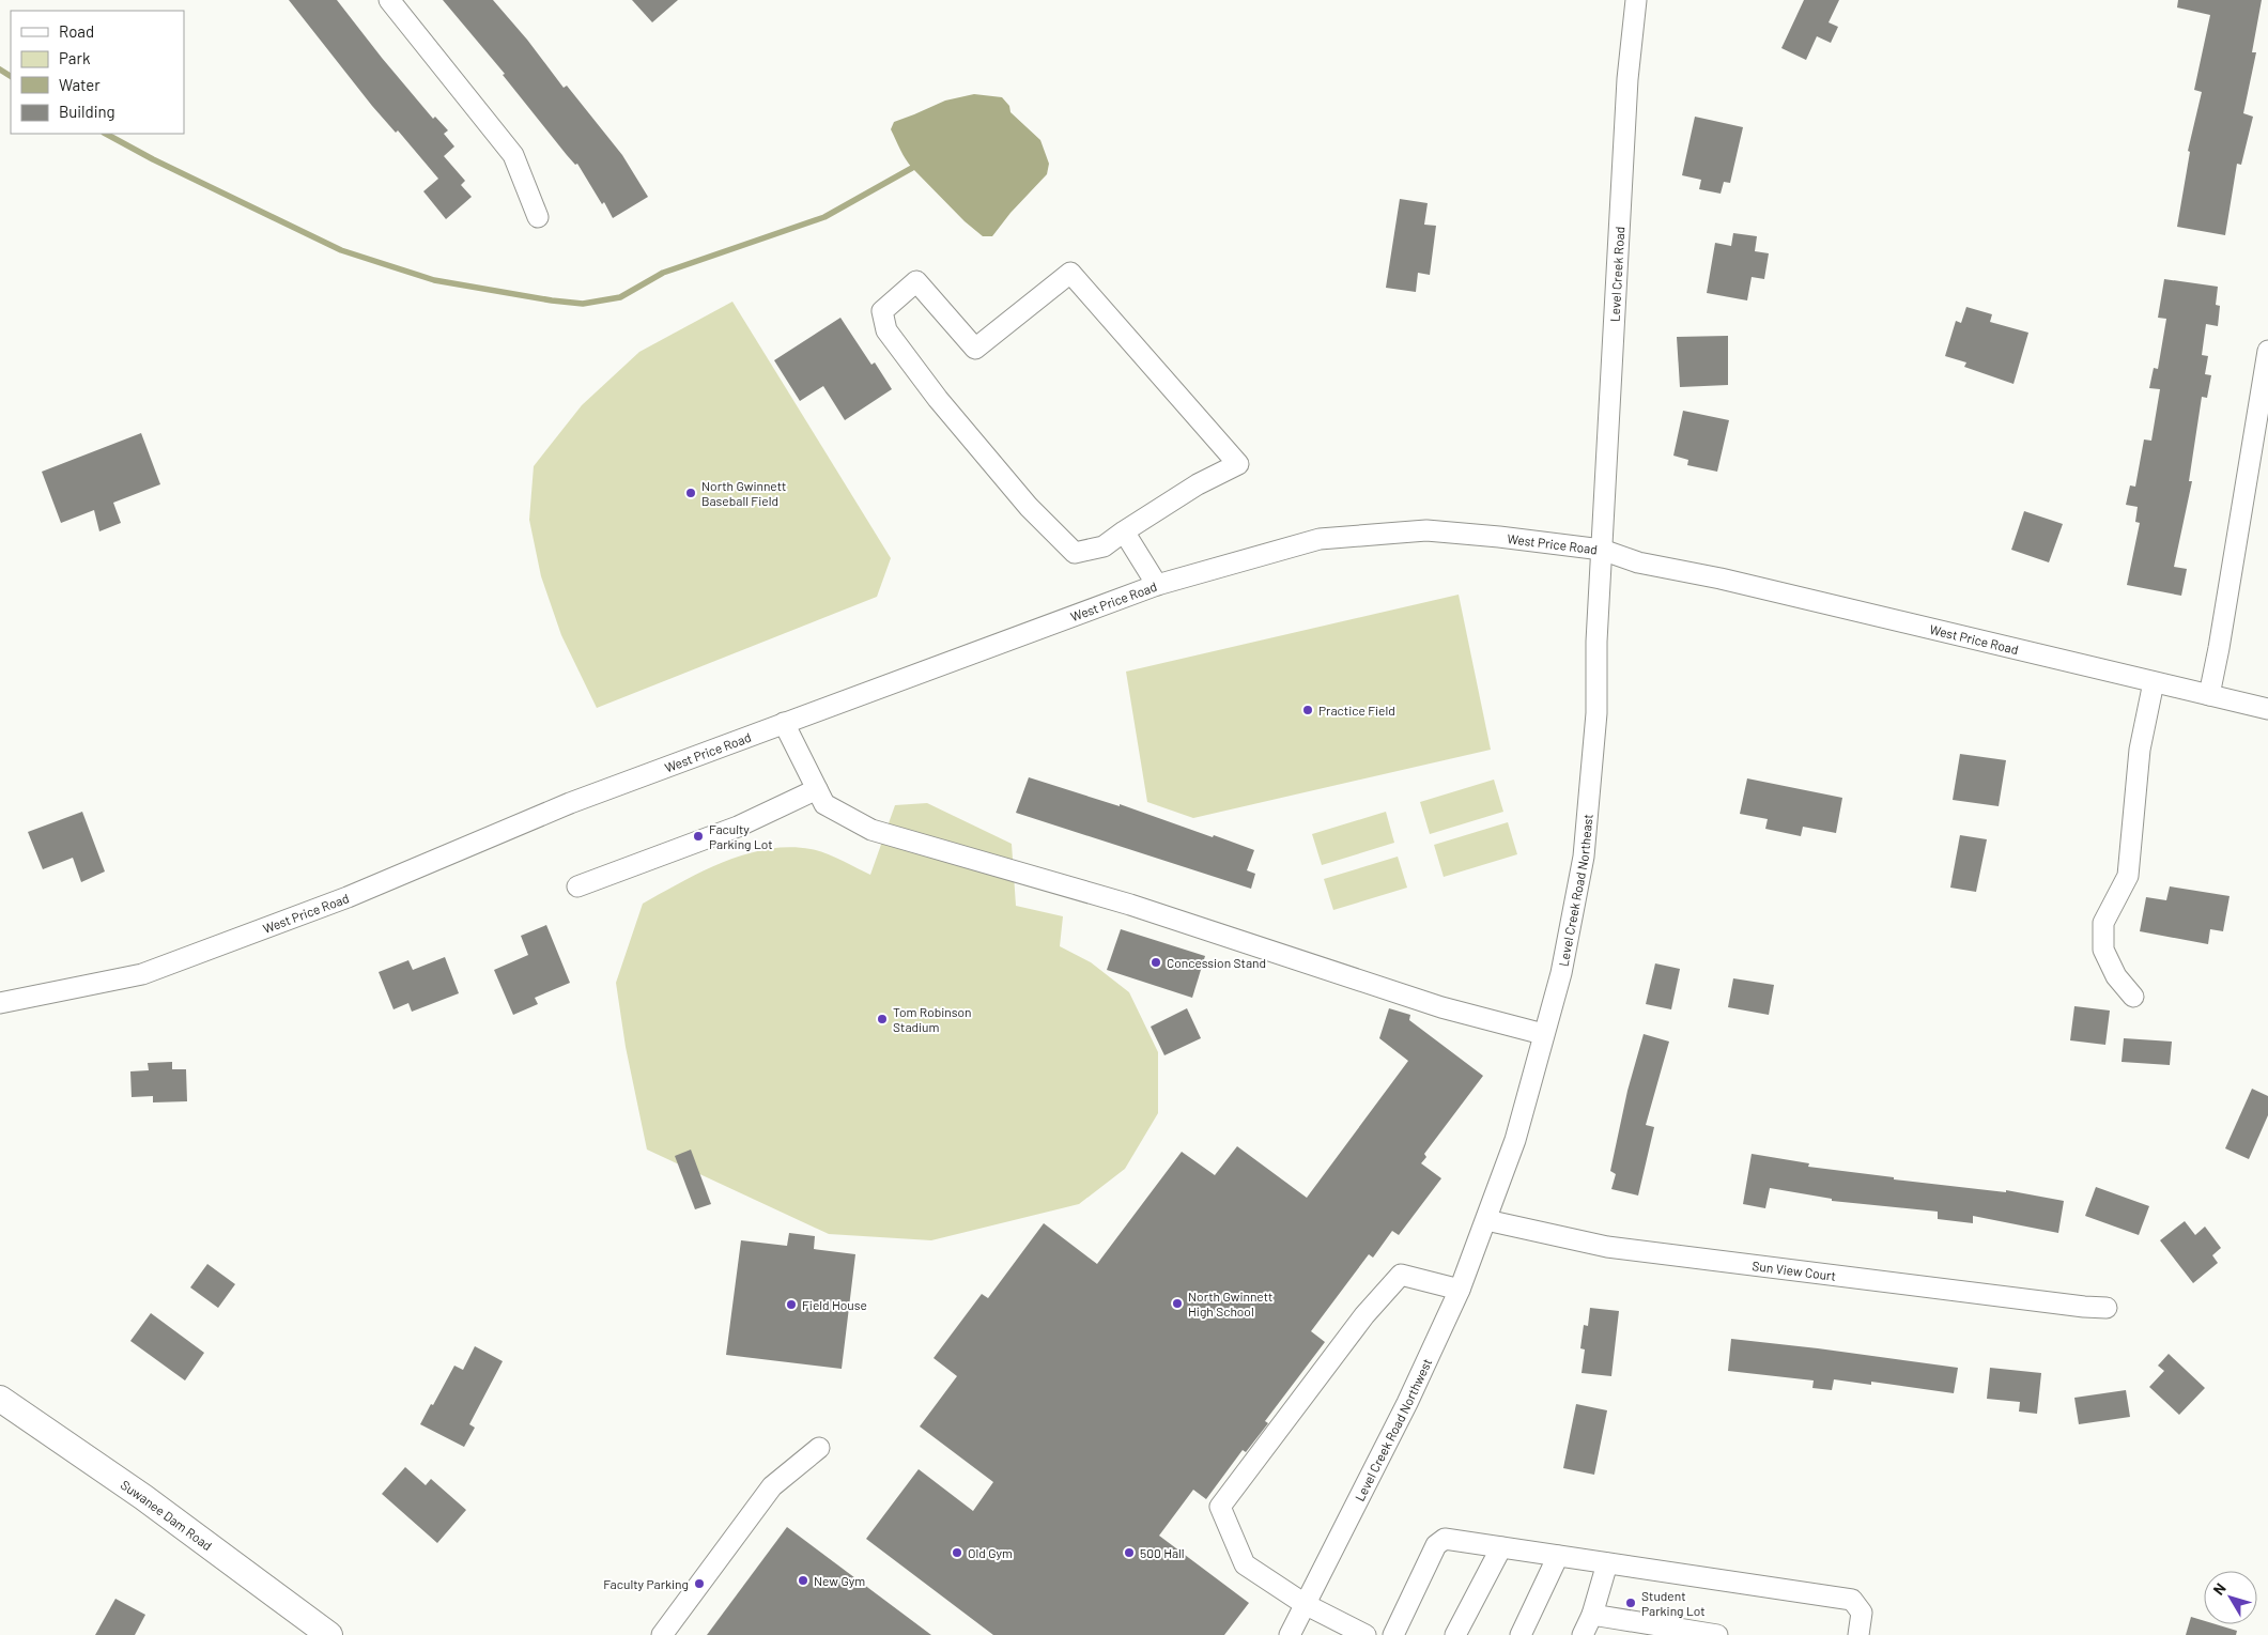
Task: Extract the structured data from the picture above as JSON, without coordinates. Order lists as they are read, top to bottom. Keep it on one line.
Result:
{"streets":{"main road":["Suwanee Dam Road"],"street":["Level Creek Road","West Price Road","Level Creek Road Northeast","Sun View Court","Level Creek Road Northwest"]},"crossings":[["Level Creek Road","West Price Road"],["Level Creek Road","Level Creek Road Northeast"],["West Price Road","Level Creek Road Northeast"],["Level Creek Road Northeast","Sun View Court"],["Level Creek Road Northeast","Level Creek Road Northwest"],["Sun View Court","Level Creek Road Northwest"]],"places":["North Gwinnett Baseball Field","Practice Field","Faculty Parking Lot","Concession Stand","Tom Robinson Stadium","North Gwinnett High School","Field House","Old Gym","500 Hall","New Gym","Faculty Parking","Student Parking Lot"],"legend":["Road","Park","Water","Building"],"north":"top left"}
